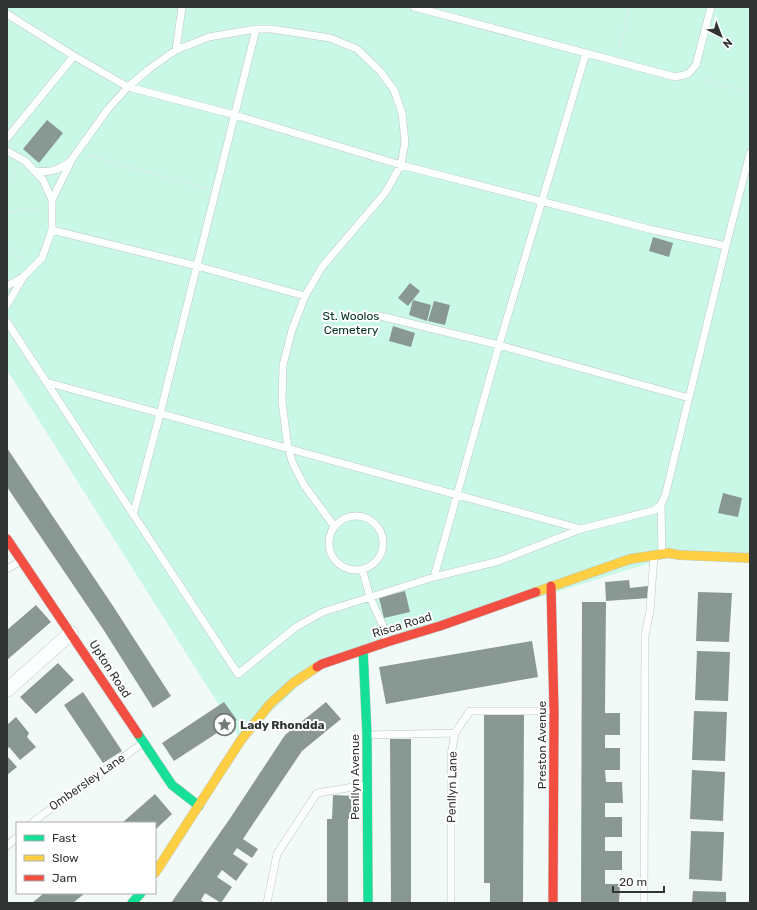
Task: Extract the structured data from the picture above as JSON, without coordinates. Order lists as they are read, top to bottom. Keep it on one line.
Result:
{"streets":{"street":["Risca Road","Upton Road","Preston Avenue","Penllyn Avenue"],"lane":["Ombersley Lane","Penllyn Lane"]},"crossings":[["Risca Road","Upton Road"],["Risca Road","Preston Avenue"],["Risca Road","Penllyn Avenue"],["Upton Road","Ombersley Lane"],["Preston Avenue","Penllyn Lane"]],"parks":["St. Woolos Cemetery"],"places":{"place":["Lady Rhondda"]},"legend":["Fast","Slow","Jam"],"scale_bar":"20 m","north":"bottom right"}
